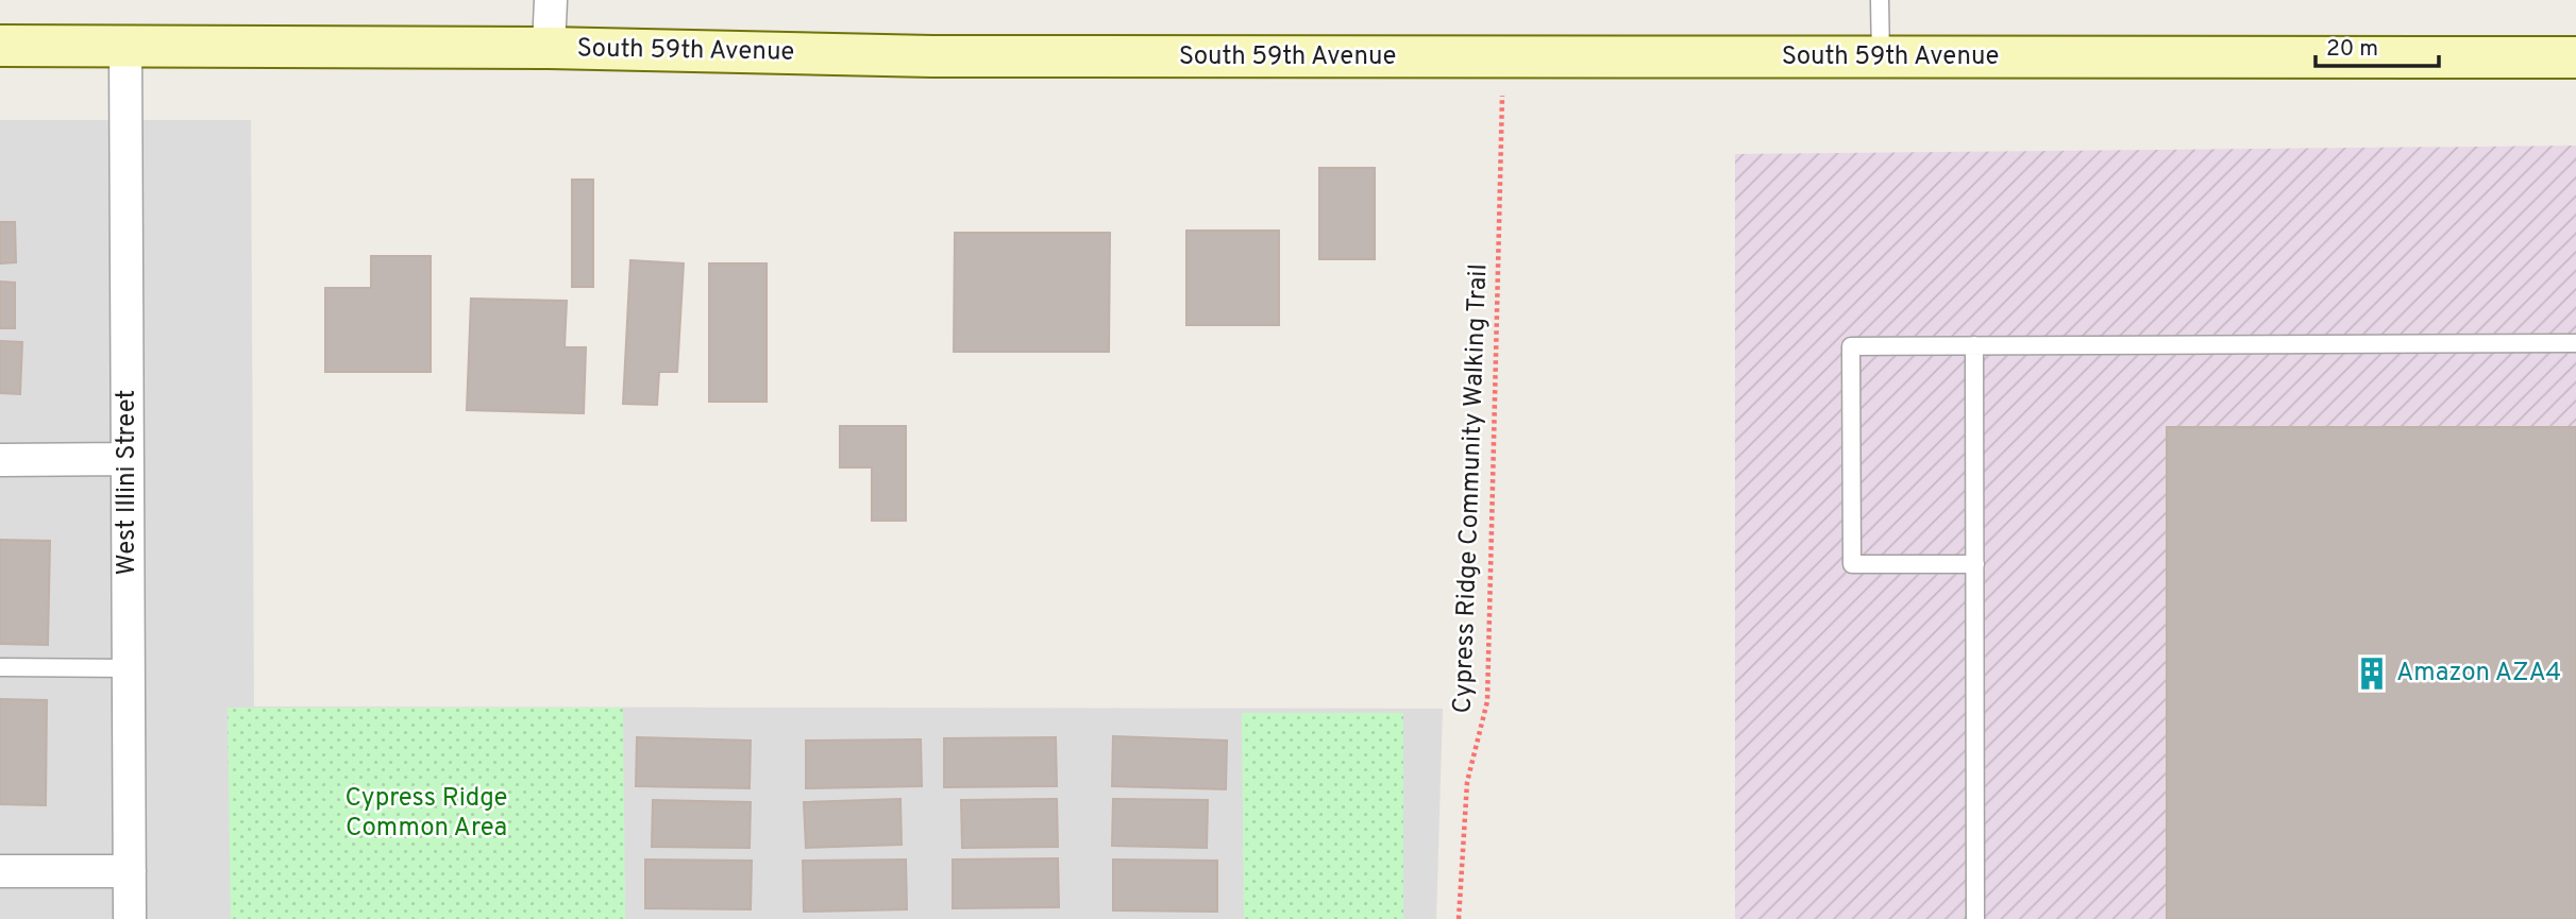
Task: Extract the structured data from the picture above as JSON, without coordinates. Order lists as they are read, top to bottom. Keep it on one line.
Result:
{"streets":{"main road":["South 59th Avenue"],"street":["West Illini Street"],"path":["Cypress Ridge Community Walking Trail"]},"crossings":[["South 59th Avenue","West Illini Street"],["South 59th Avenue","Cypress Ridge Community Walking Trail"]],"parks":["Cypress Ridge Common Area"],"places":{"building":["Amazon AZA4"]},"scale_bar":"20 m"}
